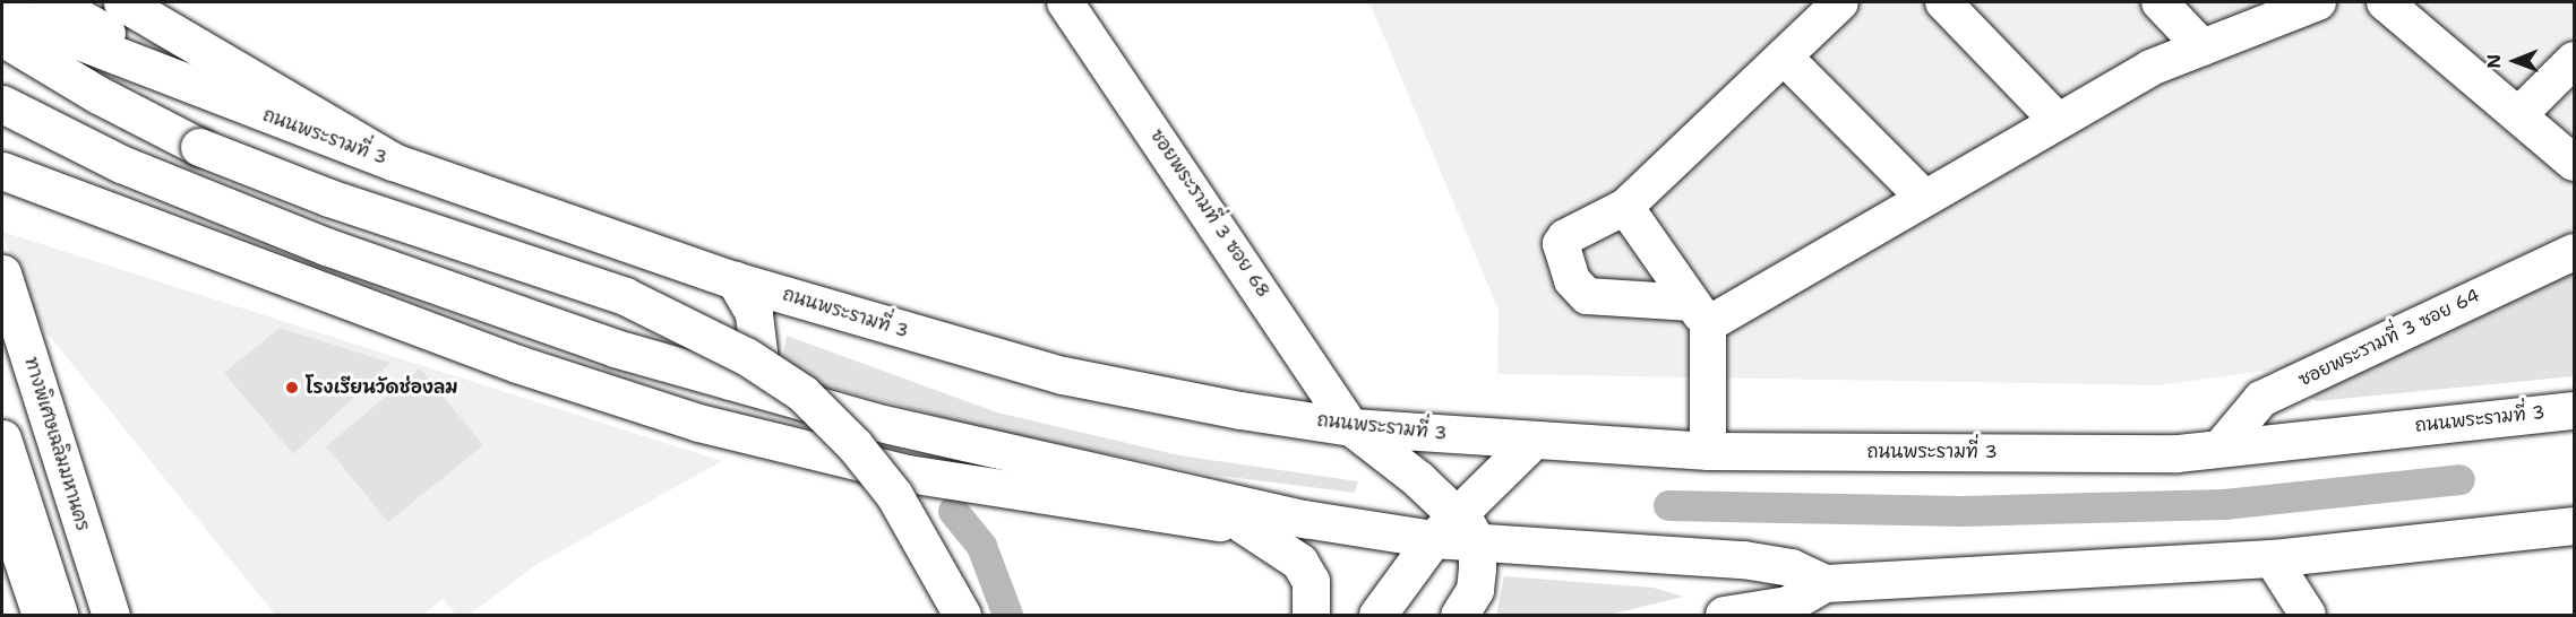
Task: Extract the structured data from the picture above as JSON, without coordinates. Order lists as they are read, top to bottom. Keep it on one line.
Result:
{"streets":{"main road":["ถนนพระรามที่ 3","ทางพิเศษเฉลิมมหานคร"],"street":["ซอยพระรามที่ 3 ซอย 68","ซอยพระรามที่ 3 ซอย 64"]},"crossings":[["ถนนพระรามที่ 3","ซอยพระรามที่ 3 ซอย 68"],["ถนนพระรามที่ 3","ซอยพระรามที่ 3 ซอย 64"]],"places":["โรงเรียนวัดช่องลม"],"north":"left"}
